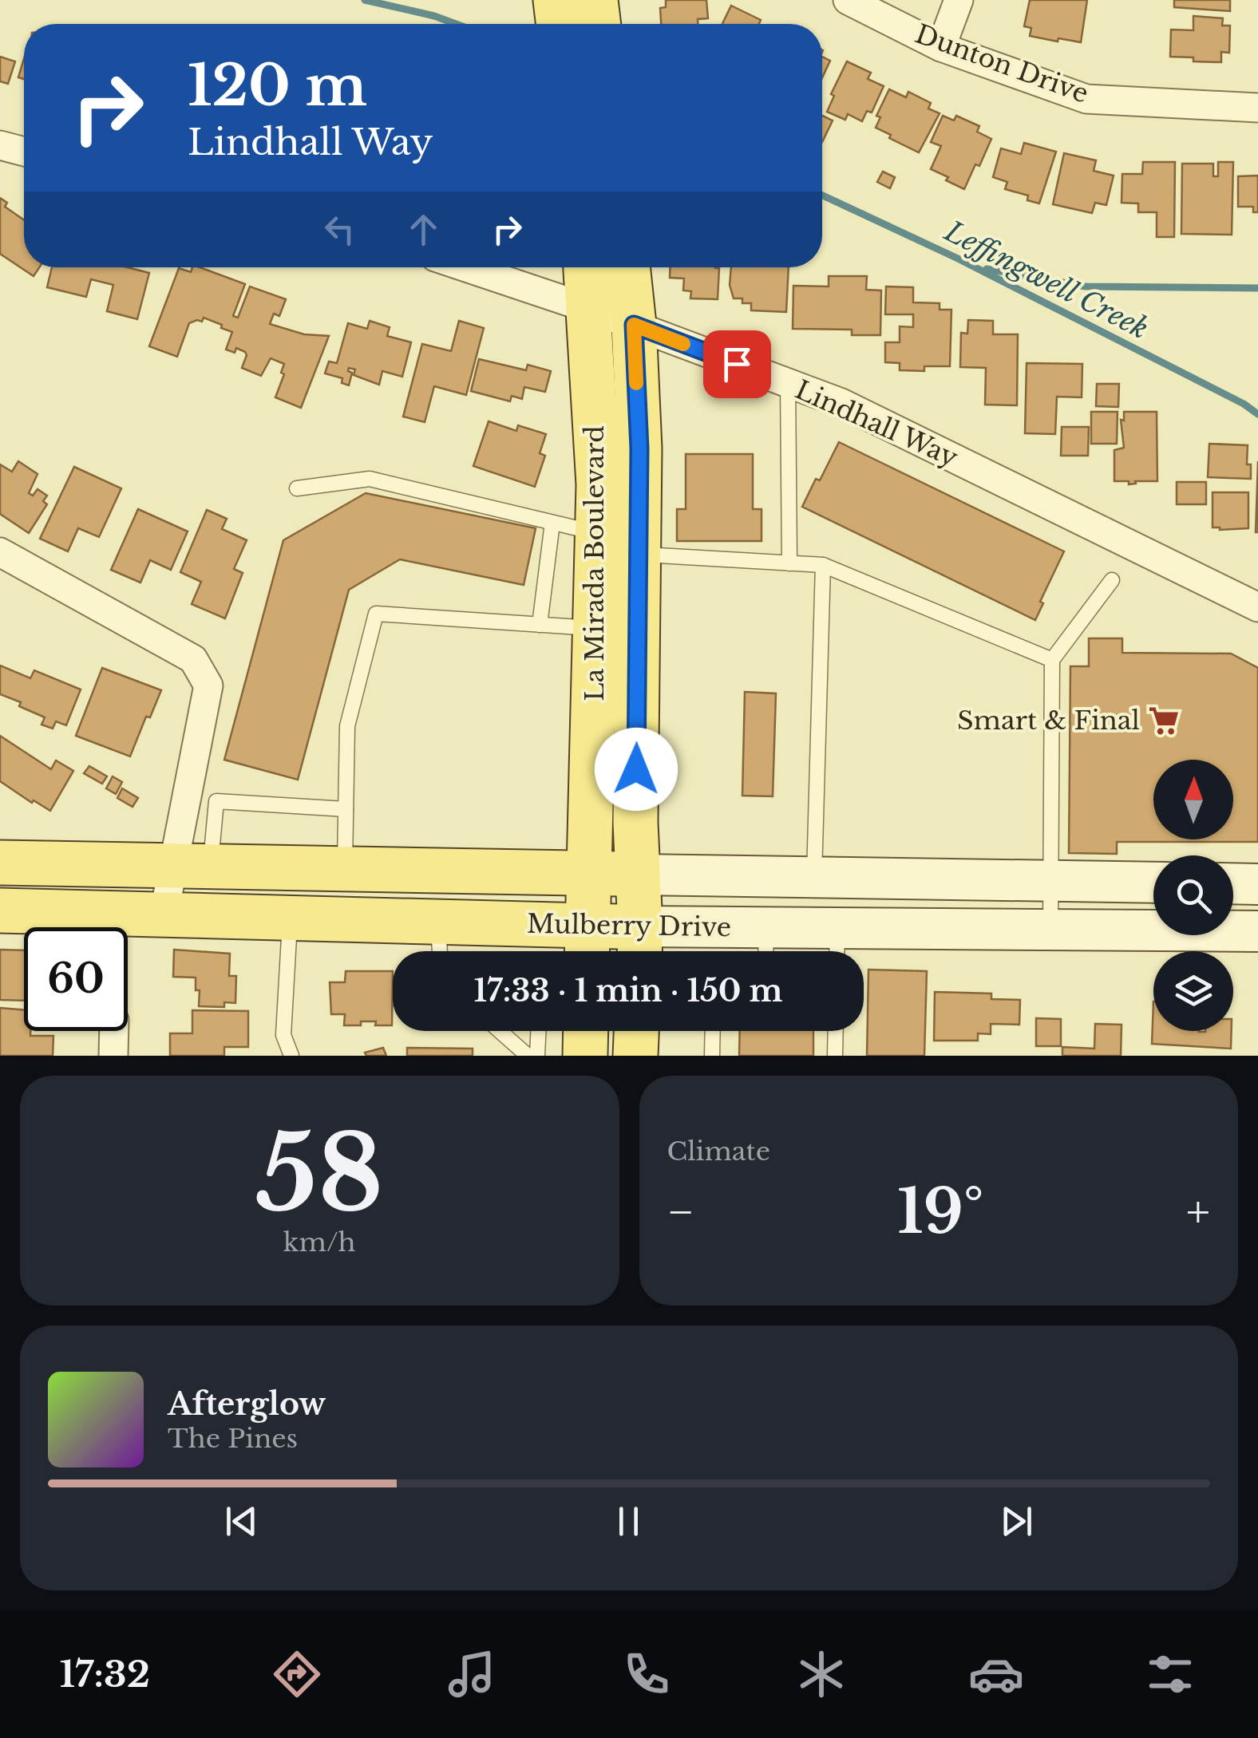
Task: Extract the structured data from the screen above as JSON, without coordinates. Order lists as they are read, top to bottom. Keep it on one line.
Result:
{"streets":{"main road":["La Mirada Boulevard","Mulberry Drive"],"street":["Dunton Drive","Lindhall Way"]},"crossings":[["Lindhall Way","La Mirada Boulevard"],["La Mirada Boulevard","Mulberry Drive"]],"water":["Leffingwell Creek"],"places":{"supermarket":["Smart & Final"]},"north":"top","page":{"turn":["120 m","Lindhall Way"],"limit":"60","trip":"17:33 · 1 min · 150 m","tile":[["58","km/h"],"Climate"],"heat":["−","19°","+"],"song":["Afterglow","The Pines"],"tabs":"17:32"}}
